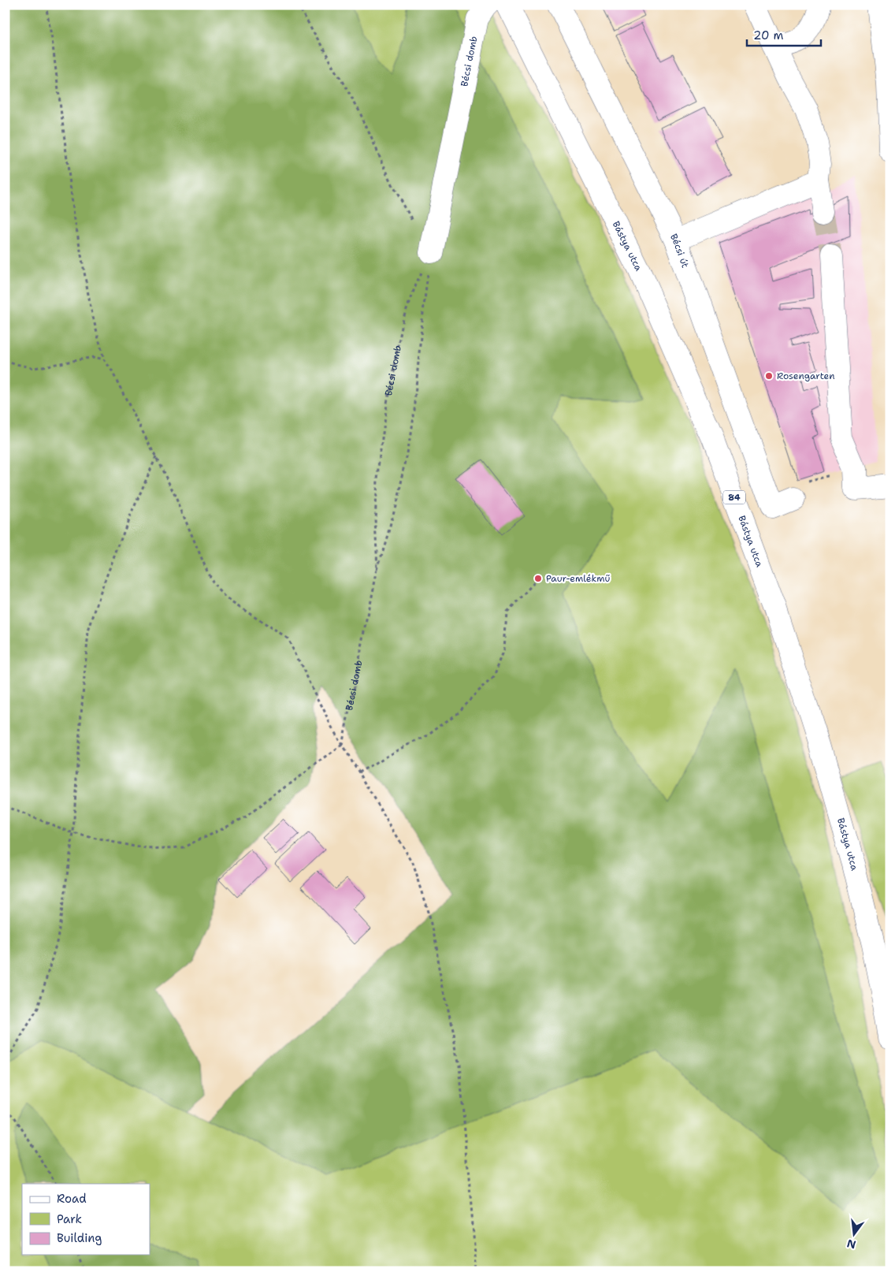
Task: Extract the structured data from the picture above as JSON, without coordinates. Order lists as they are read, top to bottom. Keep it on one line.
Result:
{"streets":{"main road":["Bécsi domb","Bástya utca","Bécsi út","84"]},"places":["Rosengarten","Paur-emlékmű"],"legend":["Road","Park","Building"],"scale_bar":"20 m","north":"bottom"}
